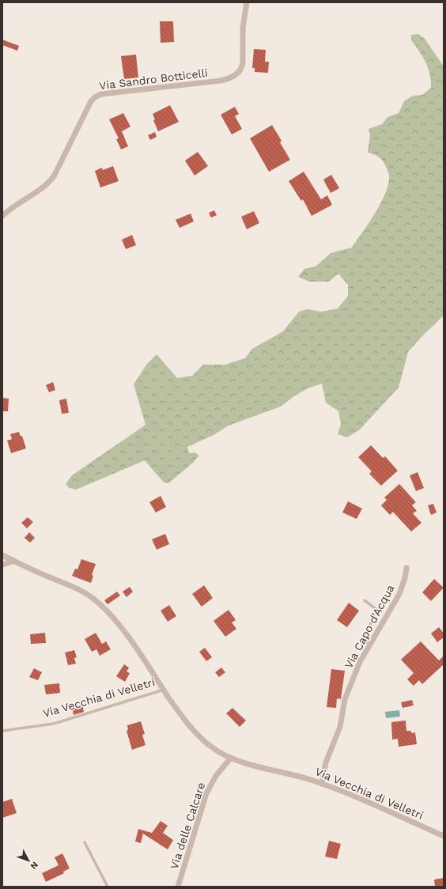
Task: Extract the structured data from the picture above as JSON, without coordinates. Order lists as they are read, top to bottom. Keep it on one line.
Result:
{"streets":{"street":["Via Sandro Botticelli","Via Capo d'Acqua","Via Vecchia di Velletri","Via delle Calcare"]},"crossings":[["Via Capo d'Acqua","Via Vecchia di Velletri"],["Via Vecchia di Velletri","Via delle Calcare"]],"north":"bottom right"}
